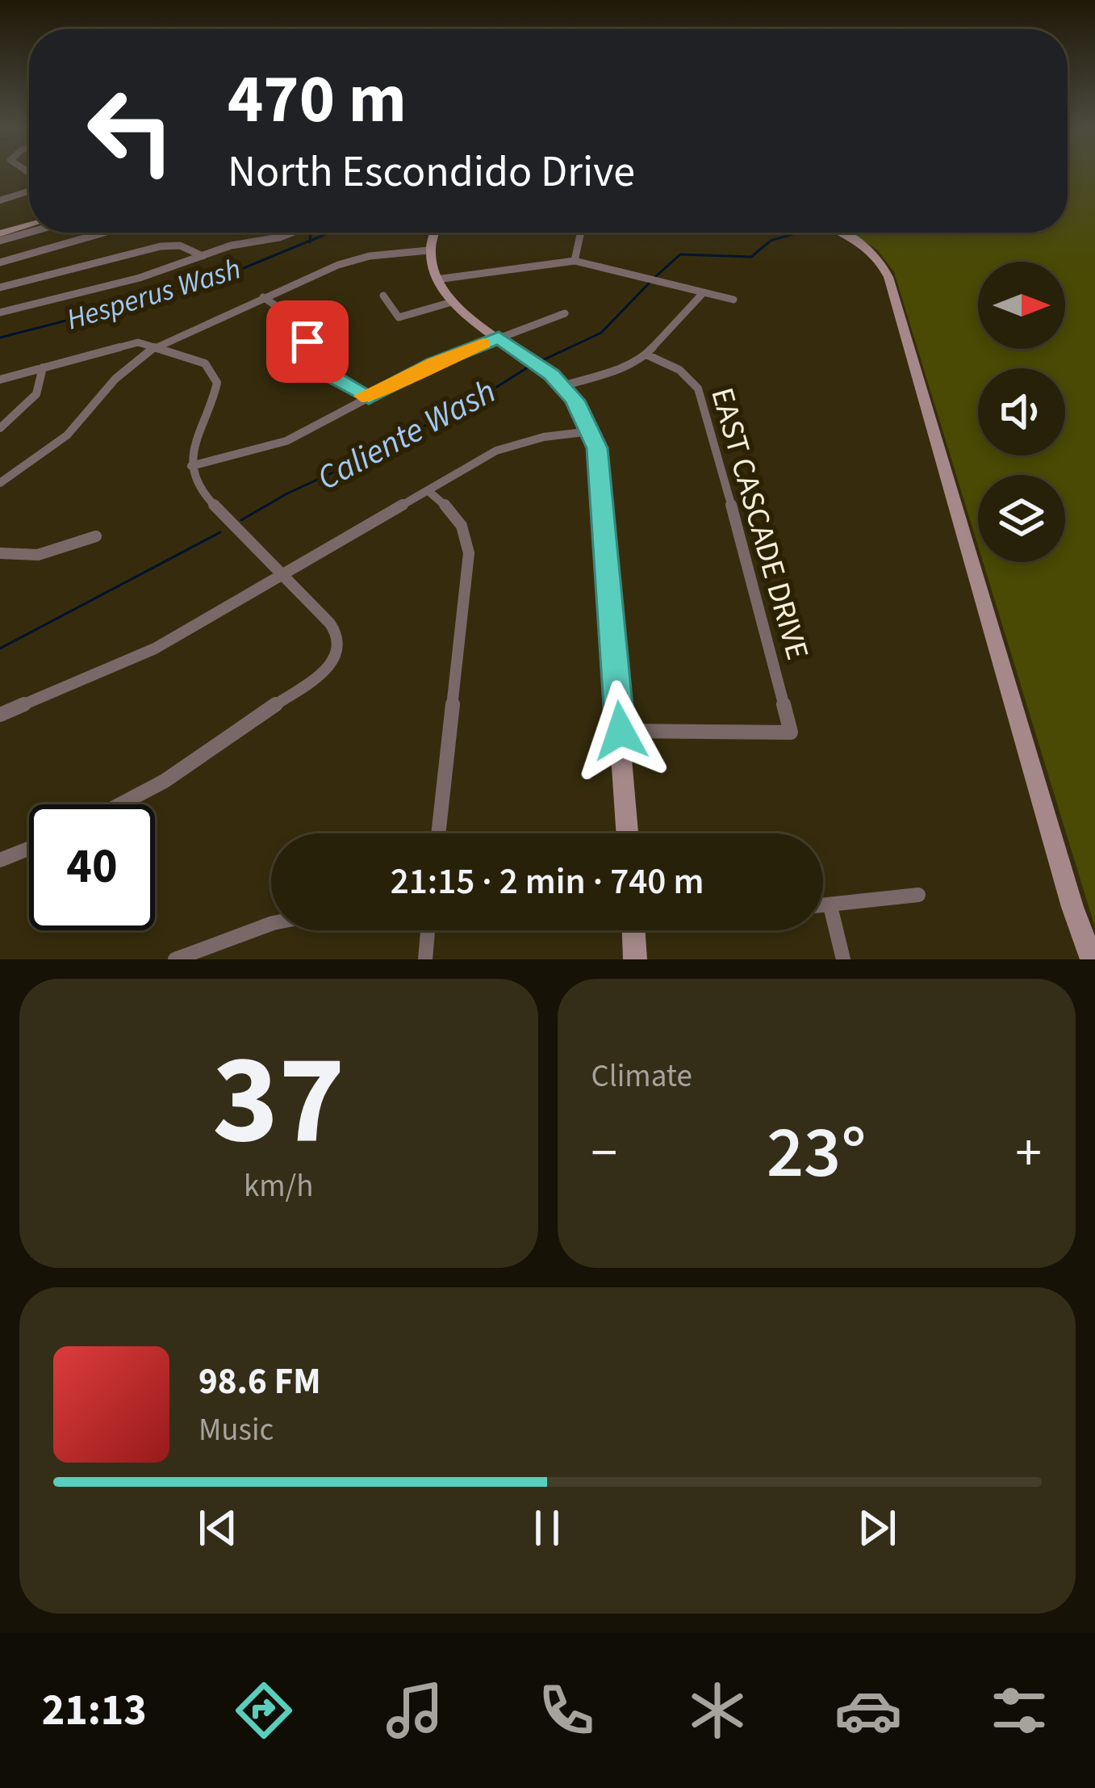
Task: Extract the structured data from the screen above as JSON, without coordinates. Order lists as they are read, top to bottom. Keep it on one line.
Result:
{"streets":{"street":["EAST CASCADE DRIVE"]},"water":["Hesperus Wash","Caliente Wash"],"north":"right","page":{"turn":["470 m","North Escondido Drive"],"limit":"40","trip":"21:15 · 2 min · 740 m","tile":[["37","km/h"],"Climate"],"heat":["−","23°","+"],"song":["98.6 FM","Music"],"tabs":"21:13"}}
